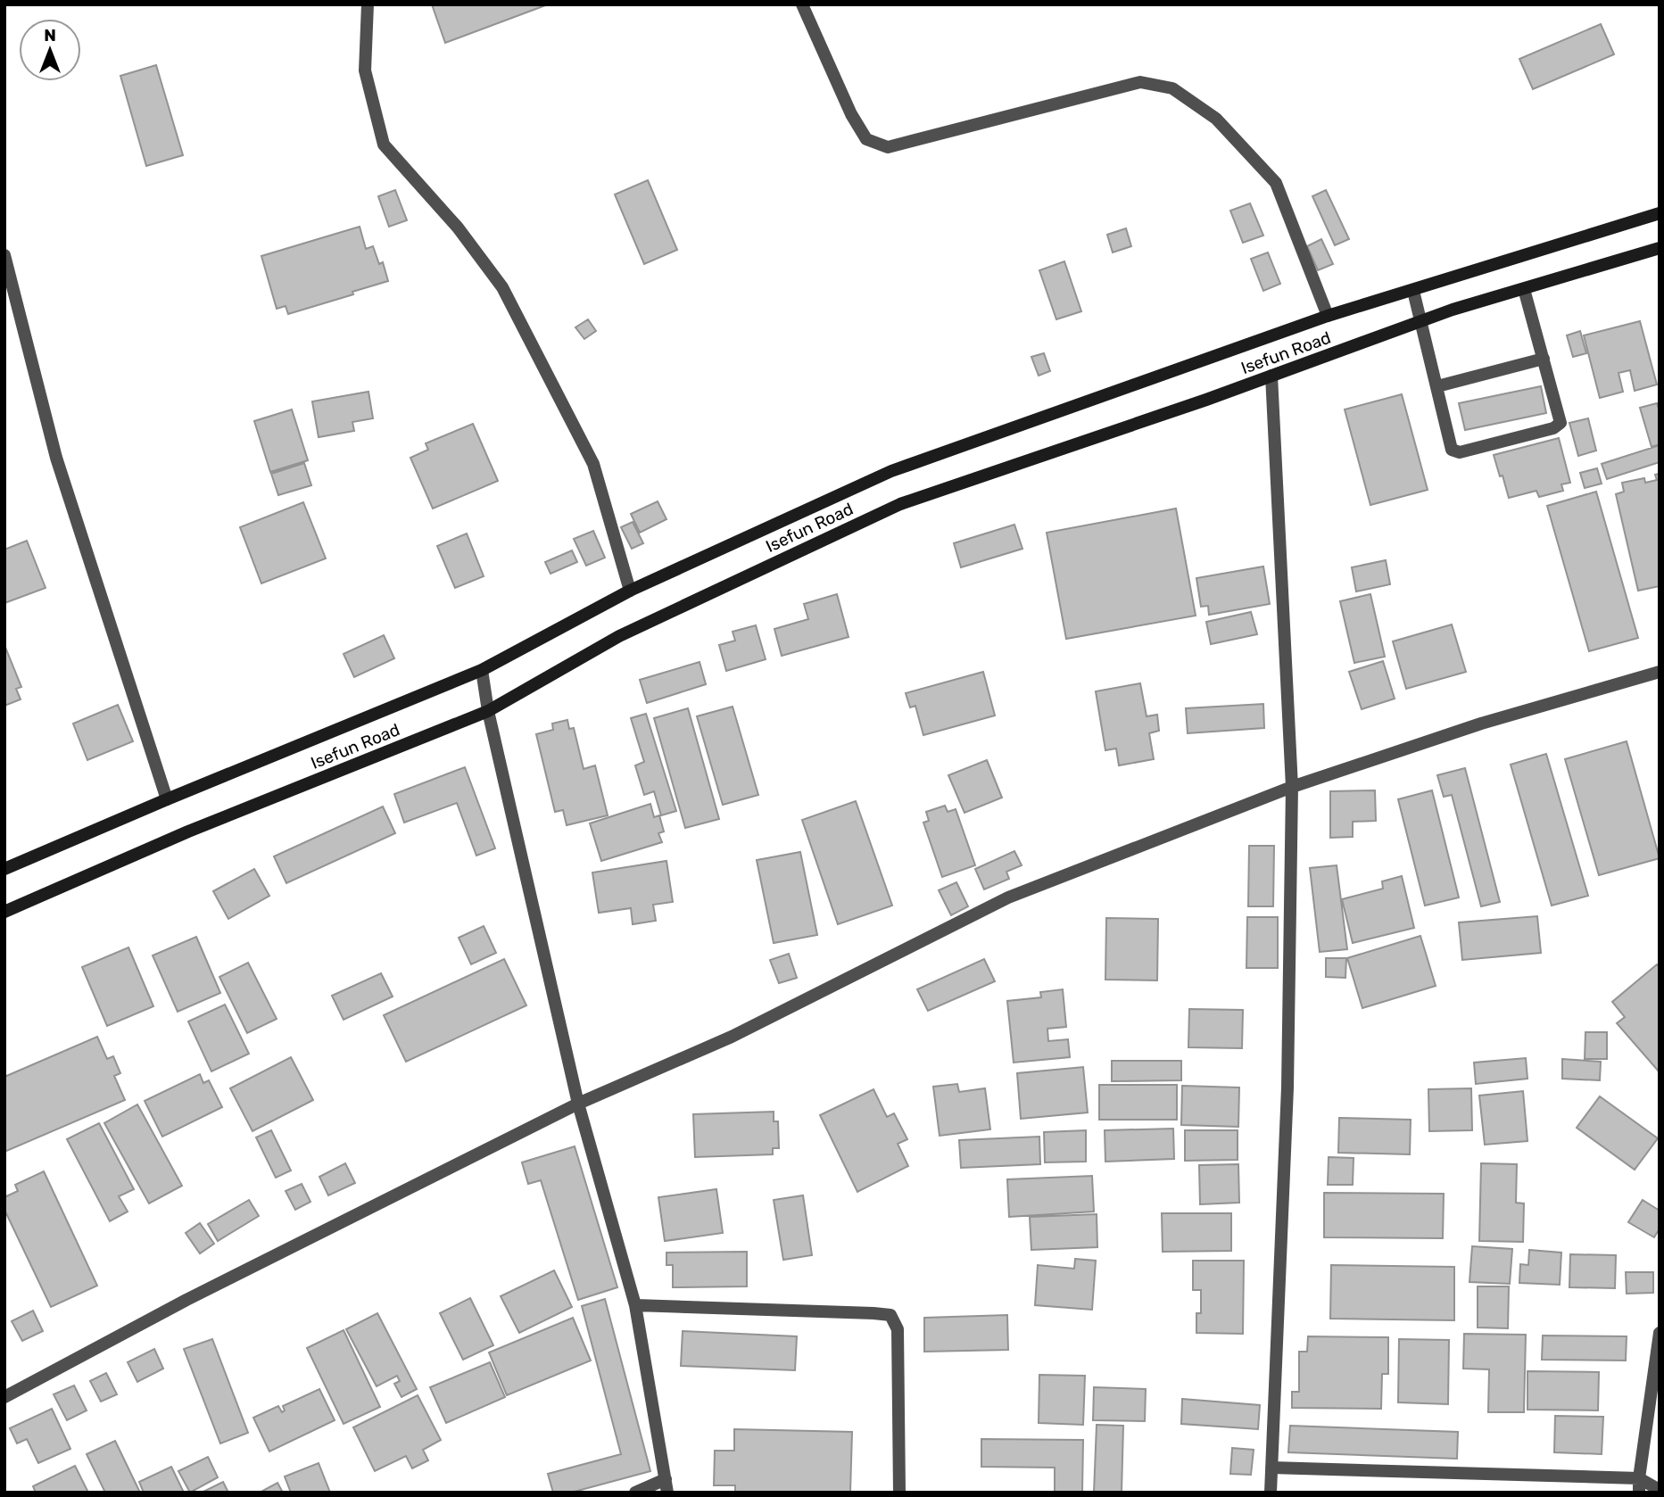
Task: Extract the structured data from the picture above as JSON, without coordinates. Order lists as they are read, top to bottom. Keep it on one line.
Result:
{"streets":{"street":["Isefun Road"]},"north":"top"}
